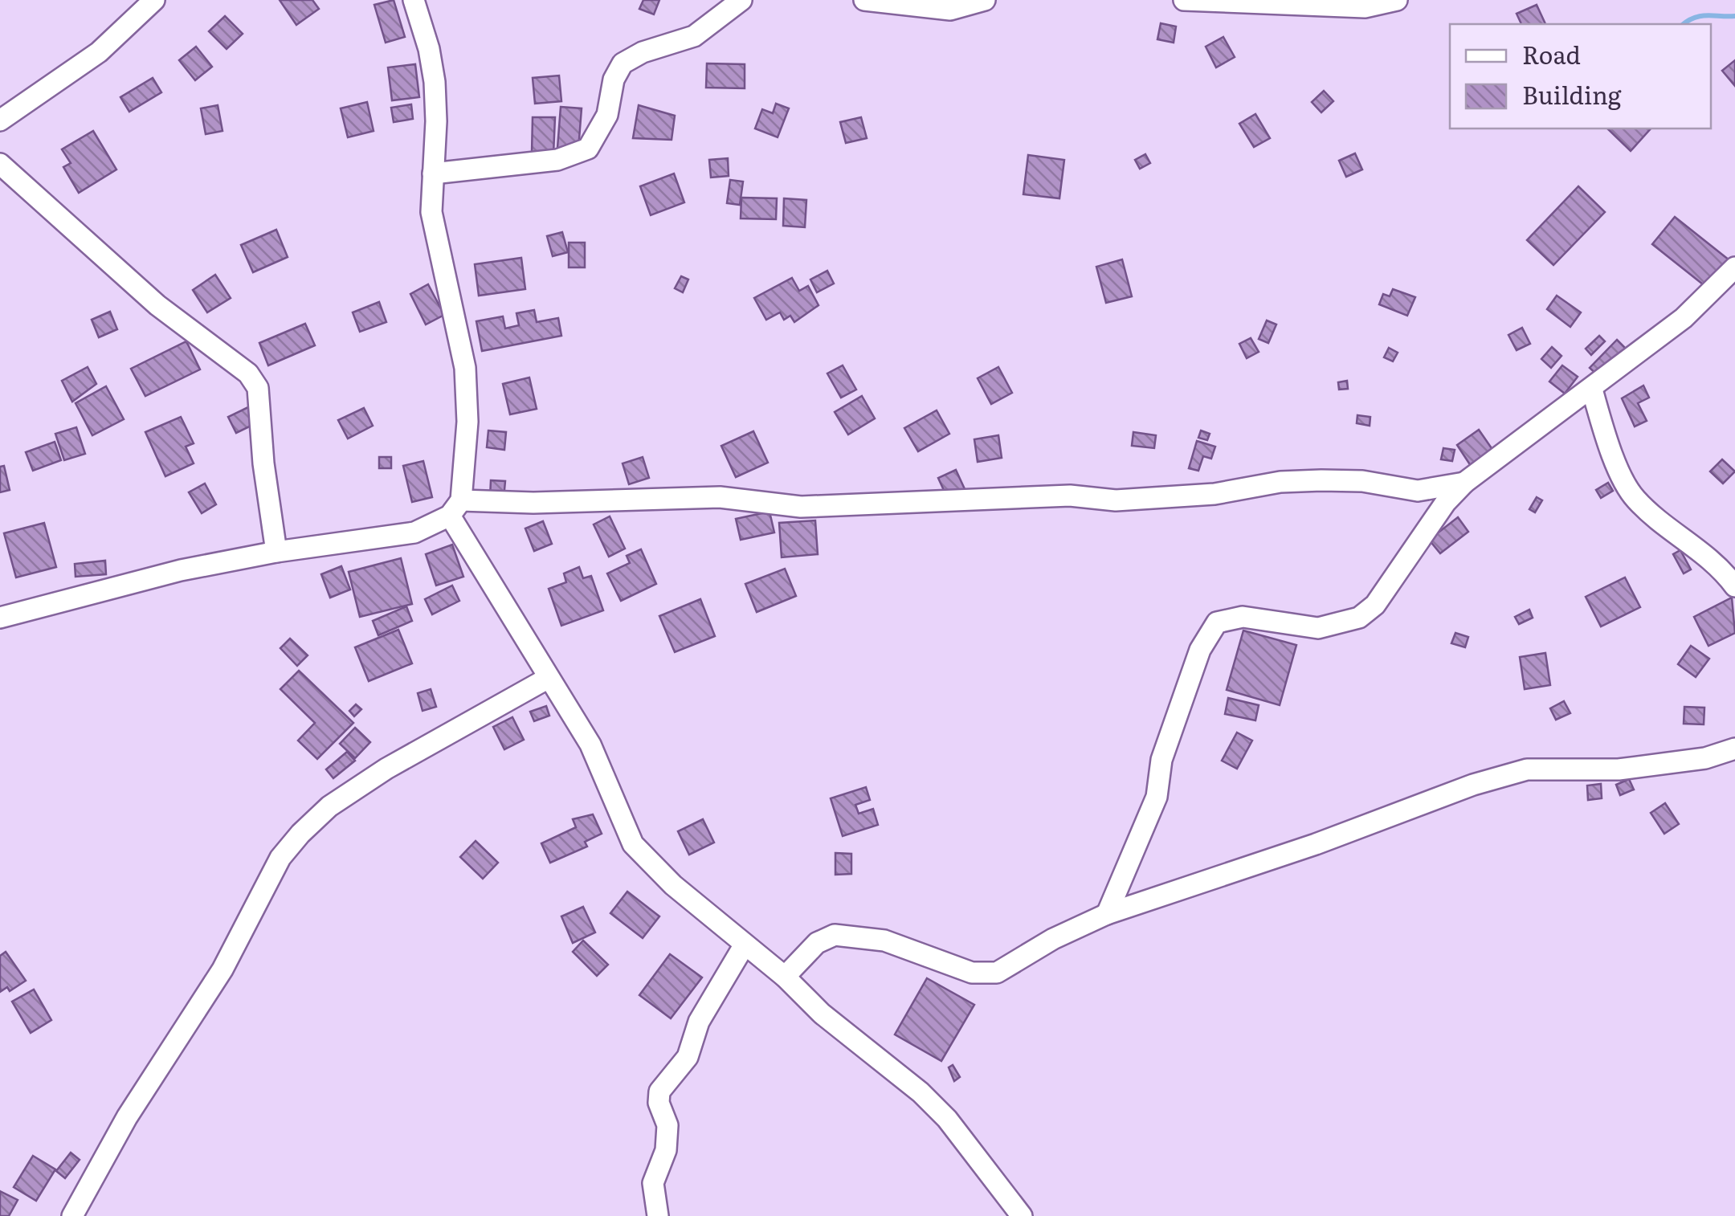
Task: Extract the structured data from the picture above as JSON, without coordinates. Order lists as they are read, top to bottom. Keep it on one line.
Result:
{"legend":["Road","Building"]}
